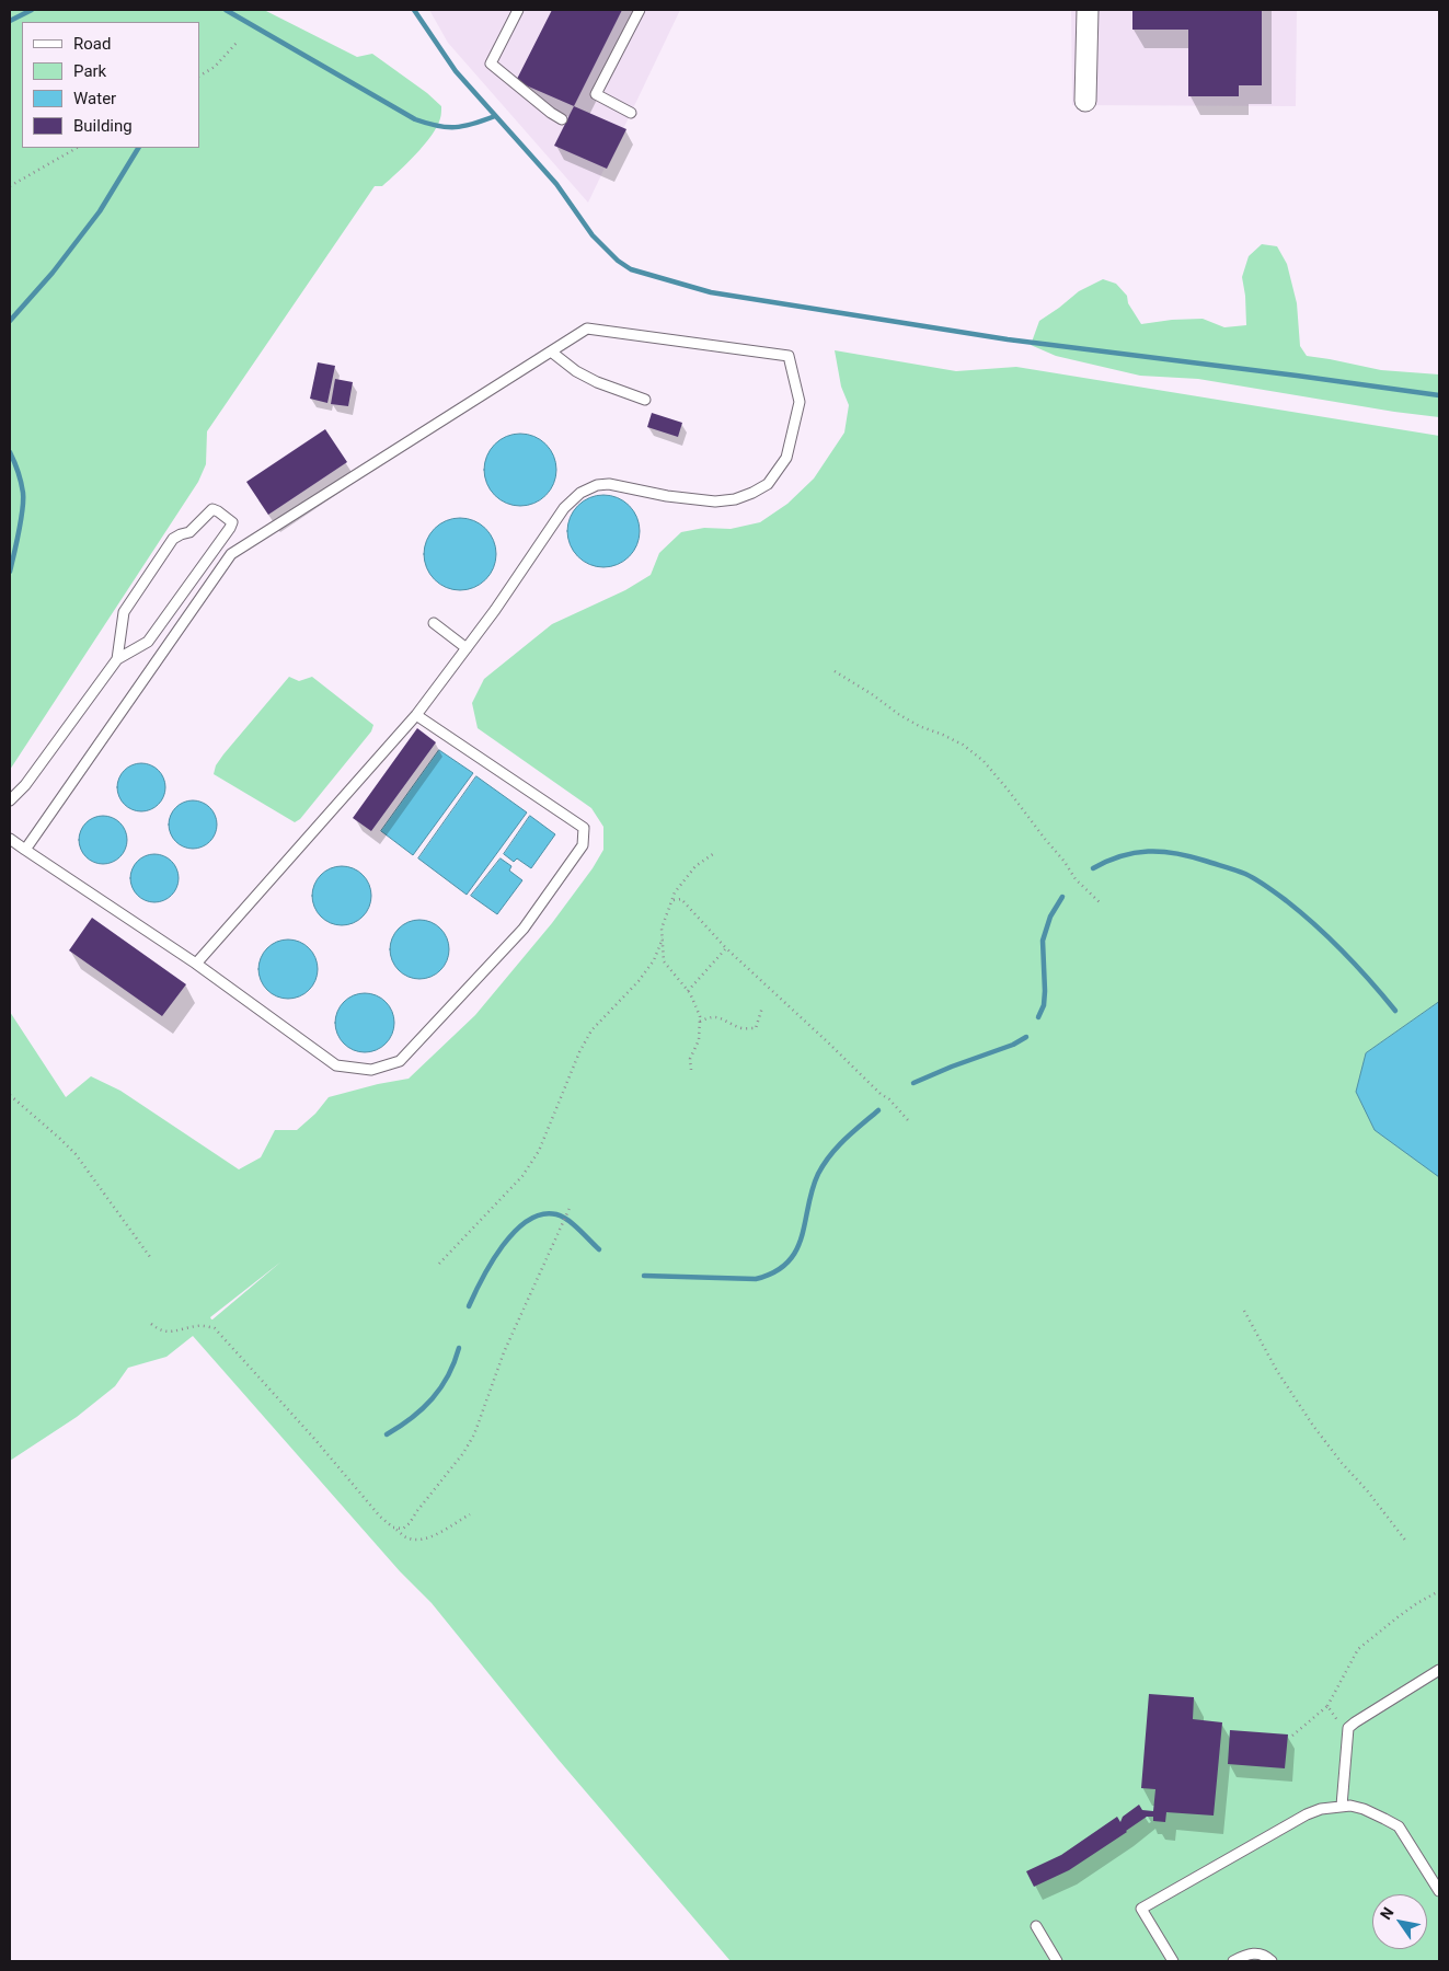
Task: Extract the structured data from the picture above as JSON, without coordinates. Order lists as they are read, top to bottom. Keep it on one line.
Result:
{"legend":["Road","Park","Water","Building"],"north":"top left"}
